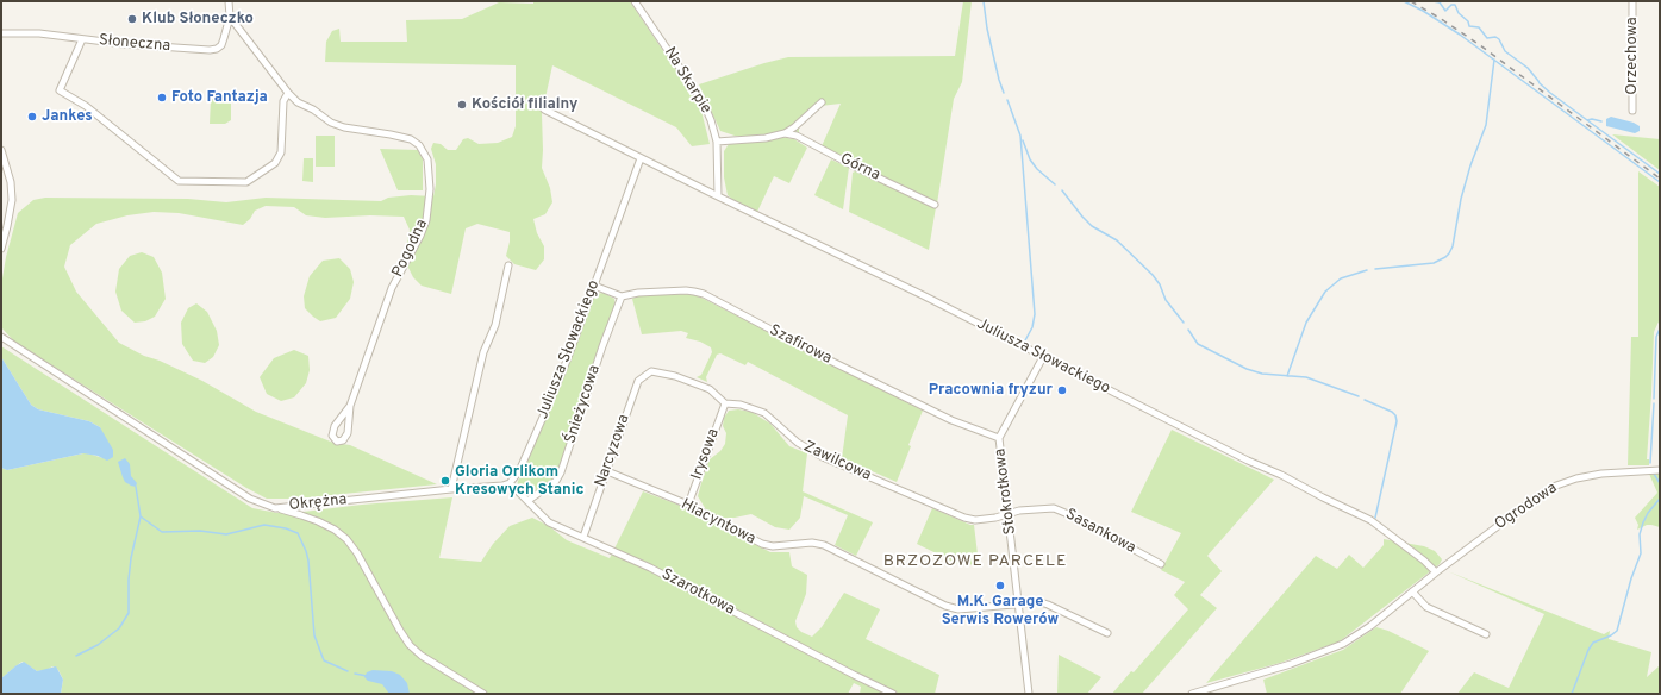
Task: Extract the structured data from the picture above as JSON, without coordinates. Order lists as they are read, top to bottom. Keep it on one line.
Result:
{"streets":{"street":["Słoneczna","Orzechowa","Na Skarpie","Górna","Pogodna","Szafirowa","Juliusza Słowackiego","Śnieżycowa","Narcyzowa","Irysowa","Zawilcowa","Stokrotkowa","Okrężna","Ogrodowa","Hiacyntowa","Sasankowa","Szarotkowa"]},"crossings":[["Słoneczna","Pogodna"],["Na Skarpie","Juliusza Słowackiego"],["Szafirowa","Śnieżycowa"],["Szafirowa","Stokrotkowa"],["Juliusza Słowackiego","Stokrotkowa"],["Juliusza Słowackiego","Ogrodowa"],["Juliusza Słowackiego","Szarotkowa"],["Śnieżycowa","Szarotkowa"],["Narcyzowa","Irysowa"],["Narcyzowa","Zawilcowa"],["Narcyzowa","Hiacyntowa"],["Narcyzowa","Szarotkowa"],["Irysowa","Zawilcowa"],["Irysowa","Hiacyntowa"],["Zawilcowa","Stokrotkowa"],["Zawilcowa","Sasankowa"],["Stokrotkowa","Hiacyntowa"],["Stokrotkowa","Sasankowa"]],"districts":["BRZOZOWE PARCELE"],"places":["Klub Słoneczko","Foto Fantazja","Kościół filialny","Jankes","Pracownia fryzur","Gloria Orlikom Kresowych Stanic","M.K. Garage Serwis Rowerów"]}
